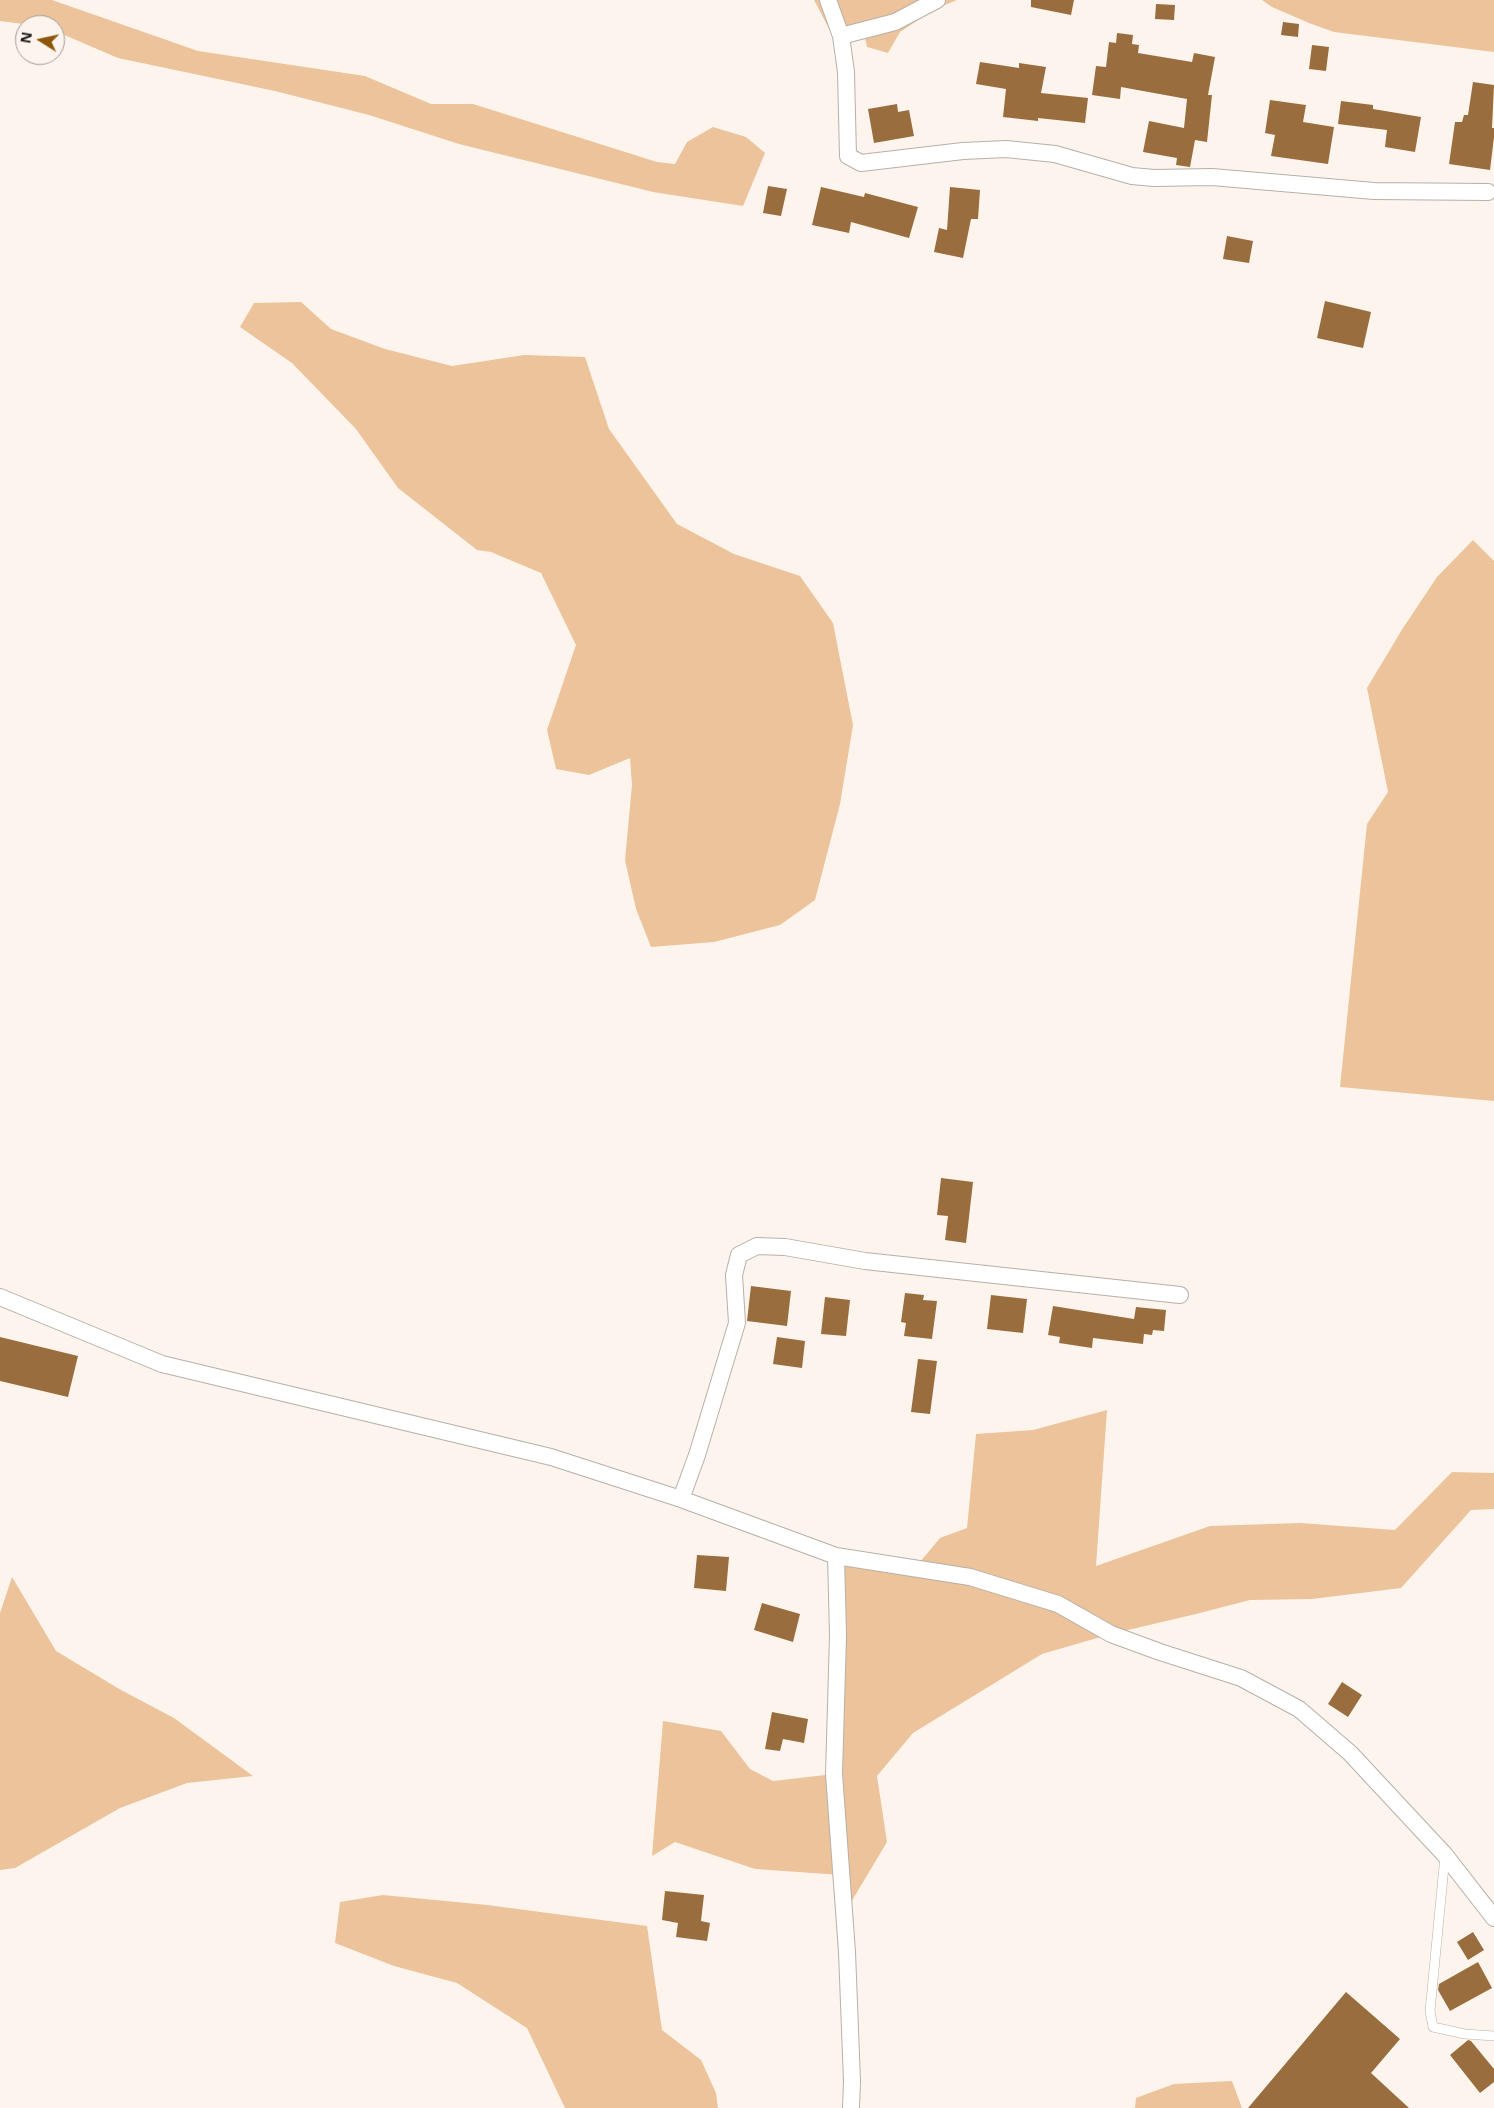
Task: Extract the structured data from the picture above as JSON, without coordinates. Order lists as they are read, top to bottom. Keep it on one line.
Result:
{"north":"left"}
